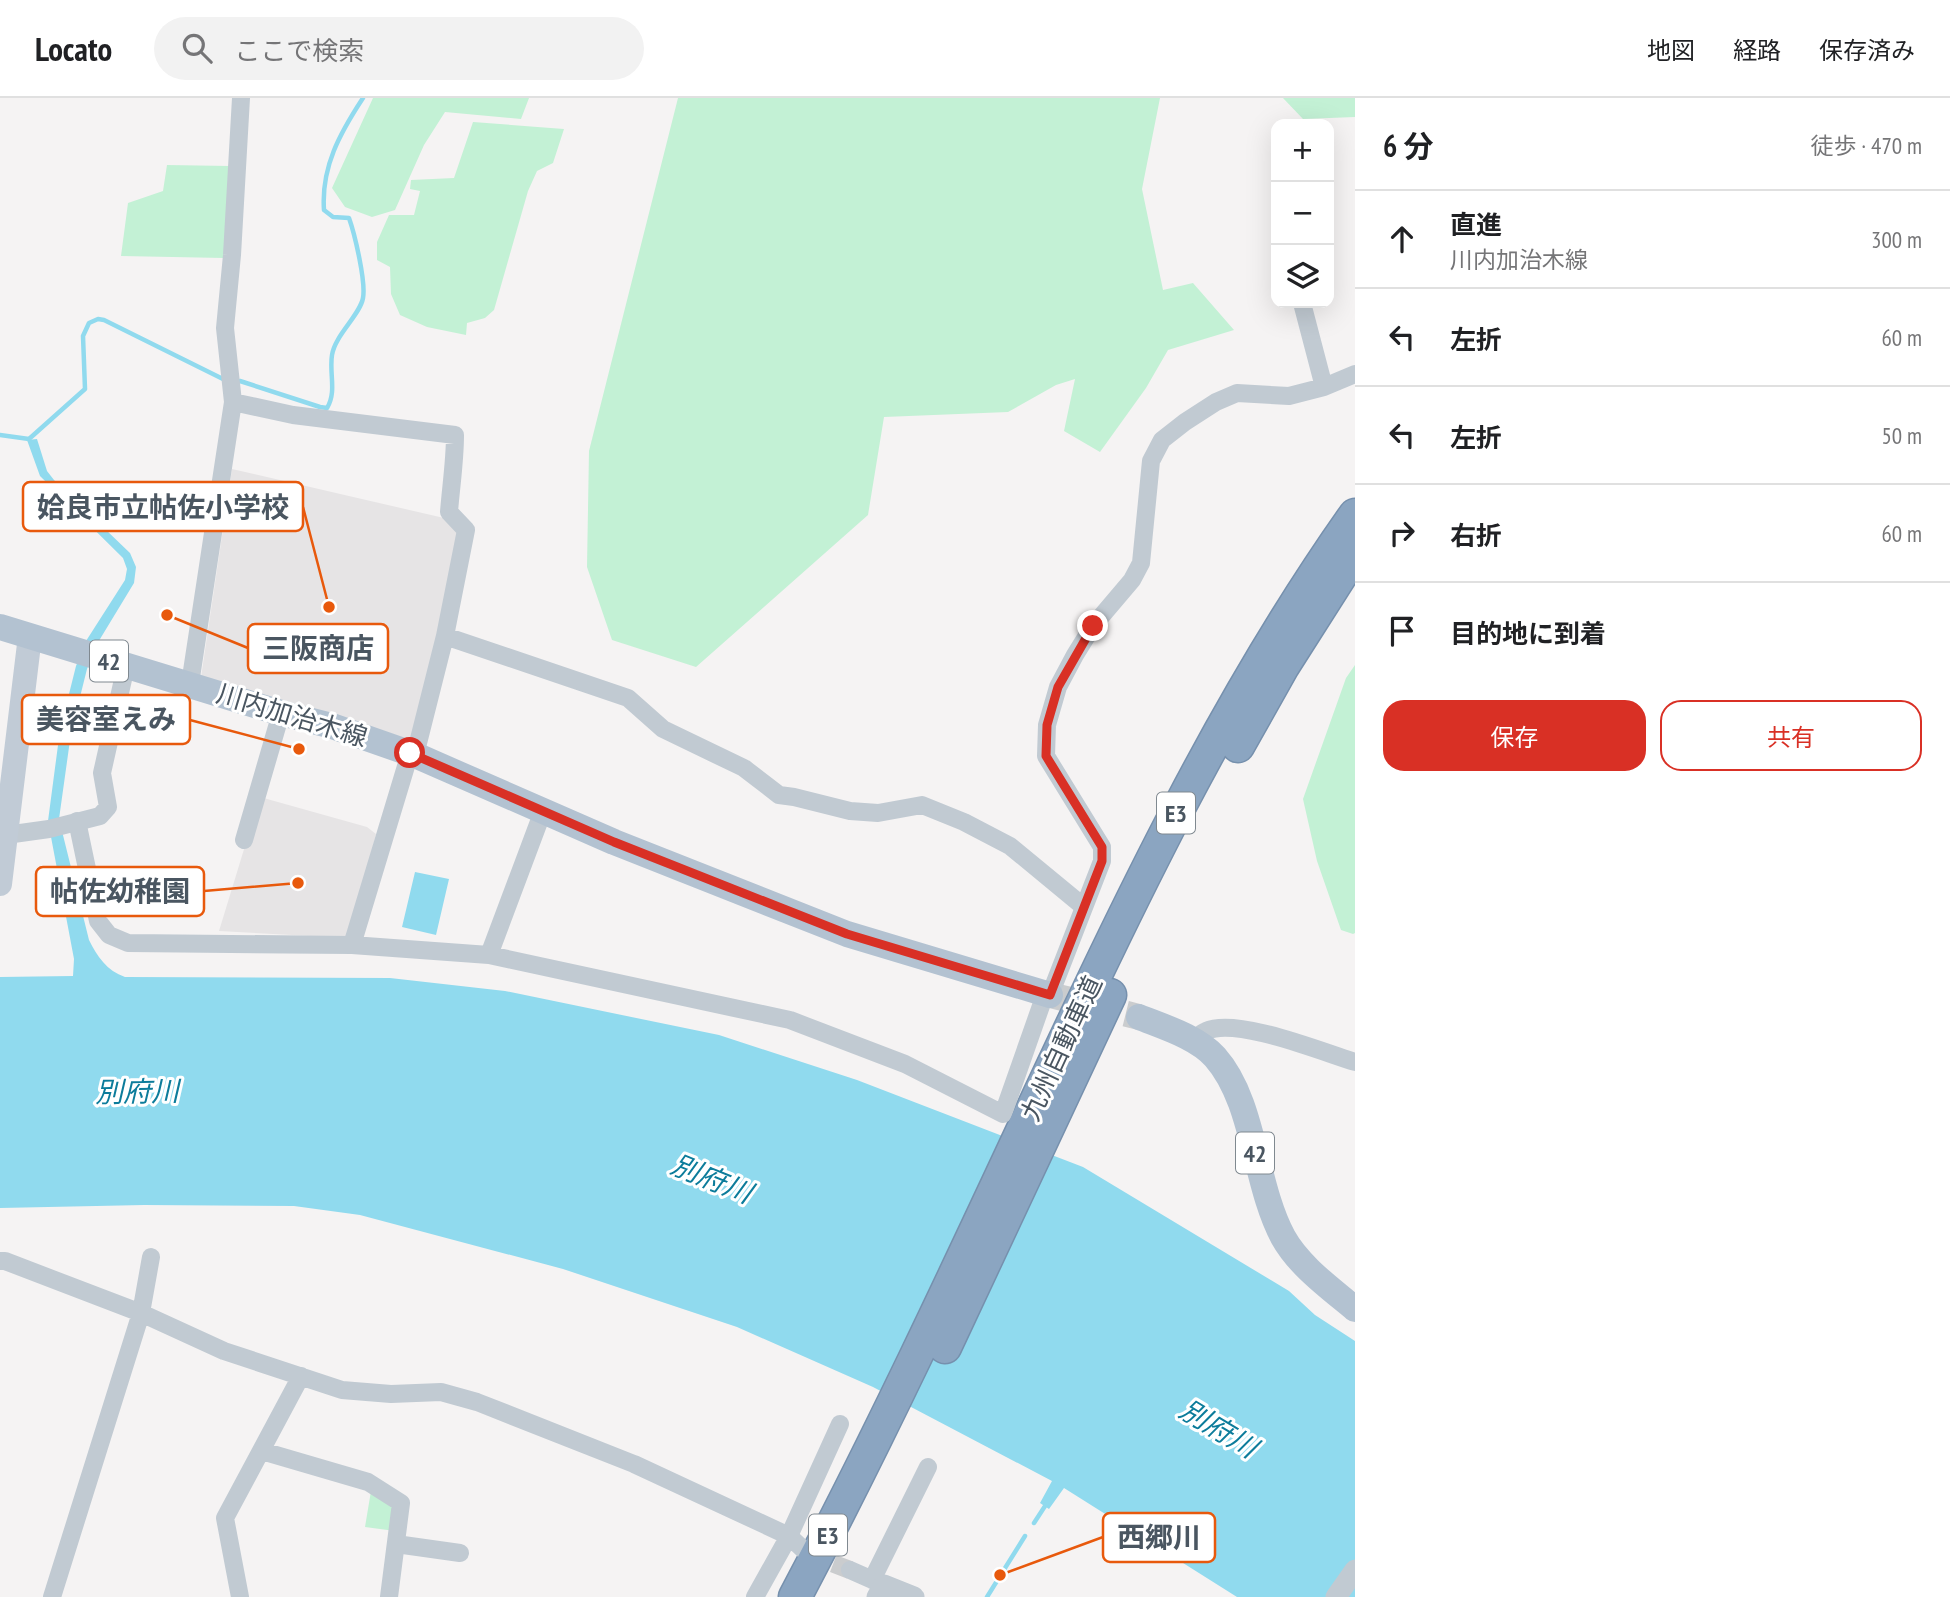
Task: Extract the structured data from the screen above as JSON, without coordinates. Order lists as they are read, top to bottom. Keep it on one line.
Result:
{"streets":{"highway":["E3","九州自動車道"],"main road":["42","川内加治木線"]},"water":["別府川"],"places":["姶良市立帖佐小学校","三阪商店","美容室えみ","帖佐幼稚園","西郷川"],"page":{"header":"Locato","search":"ここで検索","nav":["地図","経路","保存済み"],"heading":["6 分","徒歩 · 470 m"],"map_buttons":["+","−"],"list":[["直進","川内加治木線","300 m"],["左折","60 m"],["左折","50 m"],["右折","60 m"],"目的地に到着"],"buttons":["保存","共有"]}}
